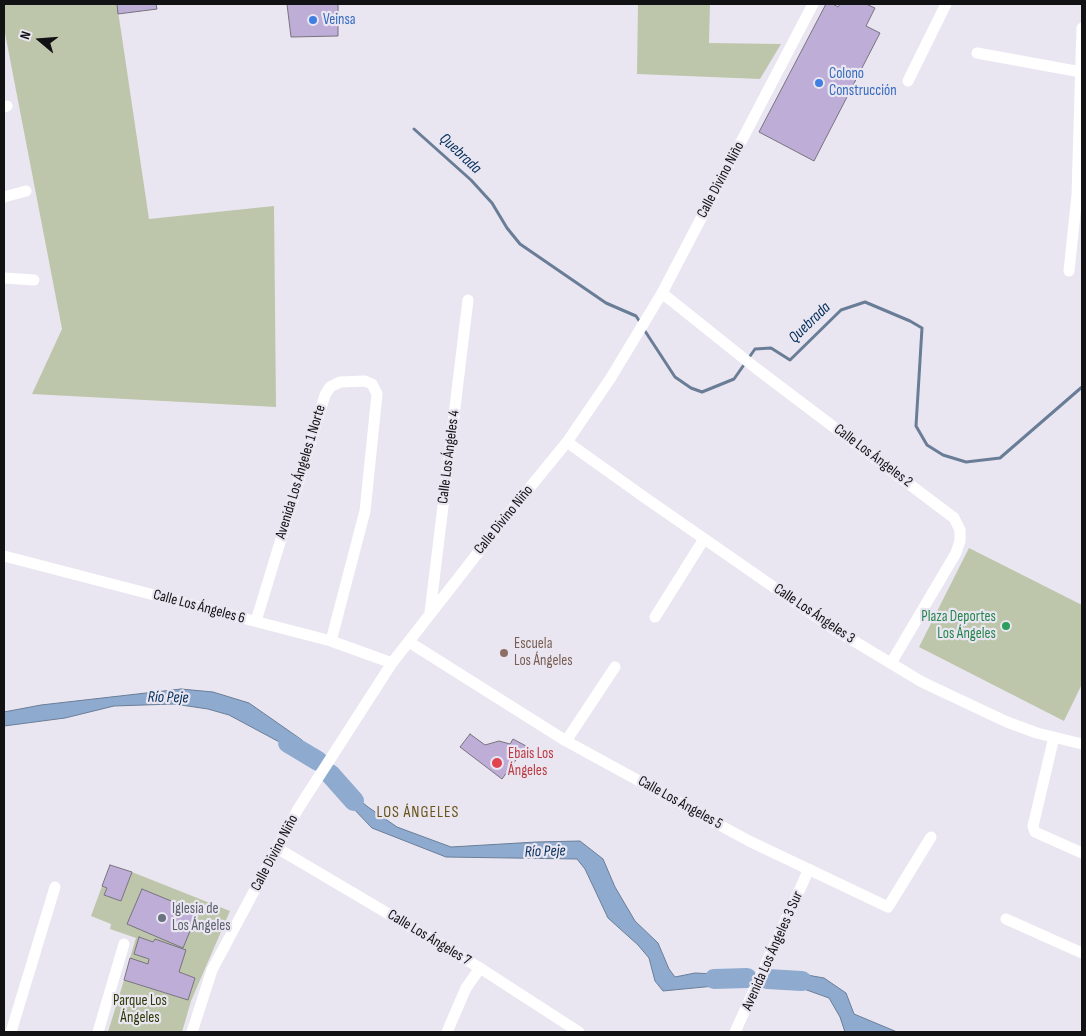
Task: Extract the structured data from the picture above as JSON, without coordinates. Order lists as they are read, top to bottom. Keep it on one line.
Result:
{"streets":{"street":["Calle Divino Niño","Calle Los Ángeles 2","Calle Los Ángeles 4","Avenida Los Ángeles 1 Norte","Calle Los Ángeles 6","Calle Los Ángeles 3","Calle Los Ángeles 5","Calle Los Ángeles 7","Avenida Los Ángeles 3 Sur"]},"crossings":[["Calle Divino Niño","Calle Los Ángeles 2"],["Calle Divino Niño","Calle Los Ángeles 4"],["Calle Divino Niño","Calle Los Ángeles 6"],["Calle Divino Niño","Calle Los Ángeles 3"],["Calle Divino Niño","Calle Los Ángeles 5"],["Calle Divino Niño","Calle Los Ángeles 7"],["Calle Los Ángeles 2","Calle Los Ángeles 3"],["Avenida Los Ángeles 1 Norte","Calle Los Ángeles 6"],["Calle Los Ángeles 5","Avenida Los Ángeles 3 Sur"]],"districts":["LOS ÁNGELES"],"water":["Quebrada","Río Peje"],"parks":["Parque Los Ángeles"],"places":["Veinsa","Colono Construcción","Plaza Deportes Los Ángeles","Escuela Los Ángeles","Ebais Los Ángeles","Iglesia de Los Ángeles"],"north":"left"}
